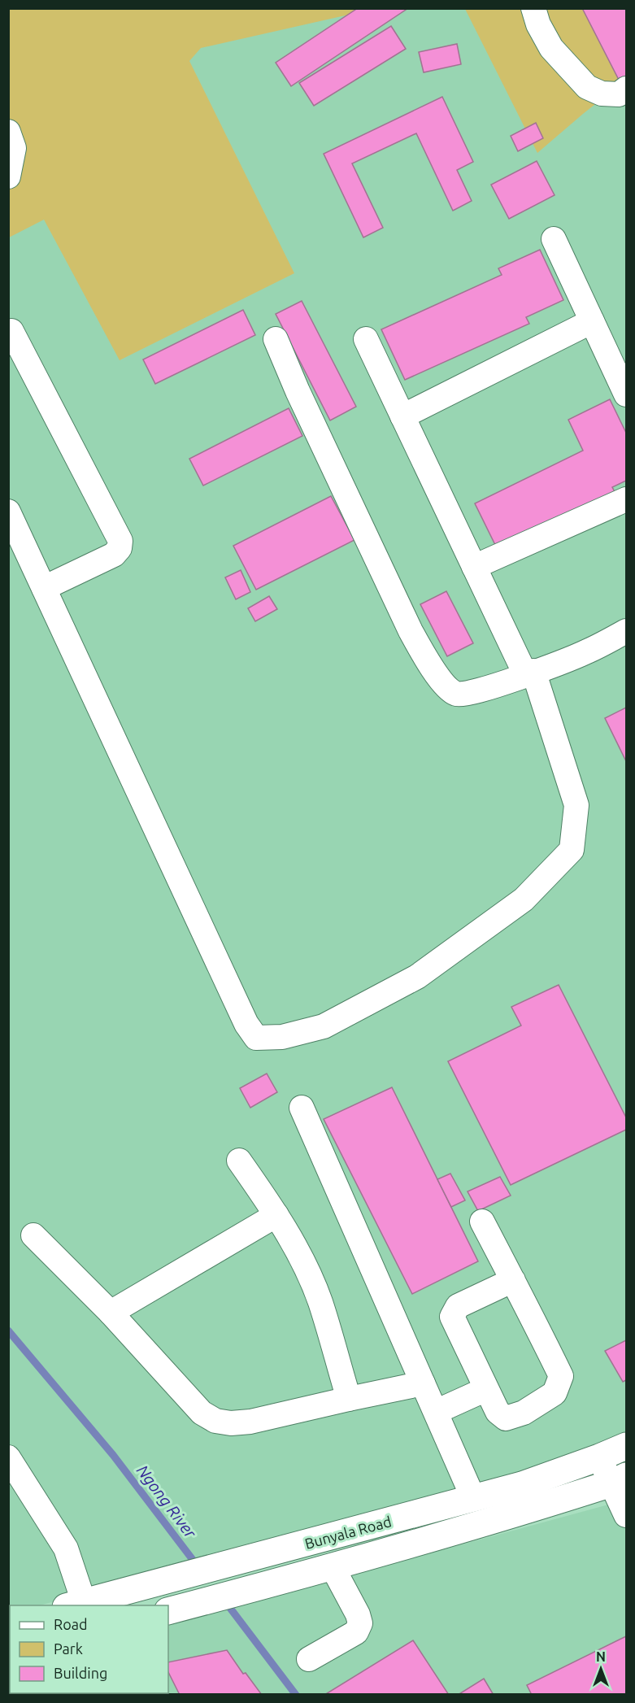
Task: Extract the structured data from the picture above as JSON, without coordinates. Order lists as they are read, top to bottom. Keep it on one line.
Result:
{"streets":{"main road":["Bunyala Road"]},"water":["Ngong River"],"legend":["Road","Park","Building"],"north":"top"}
